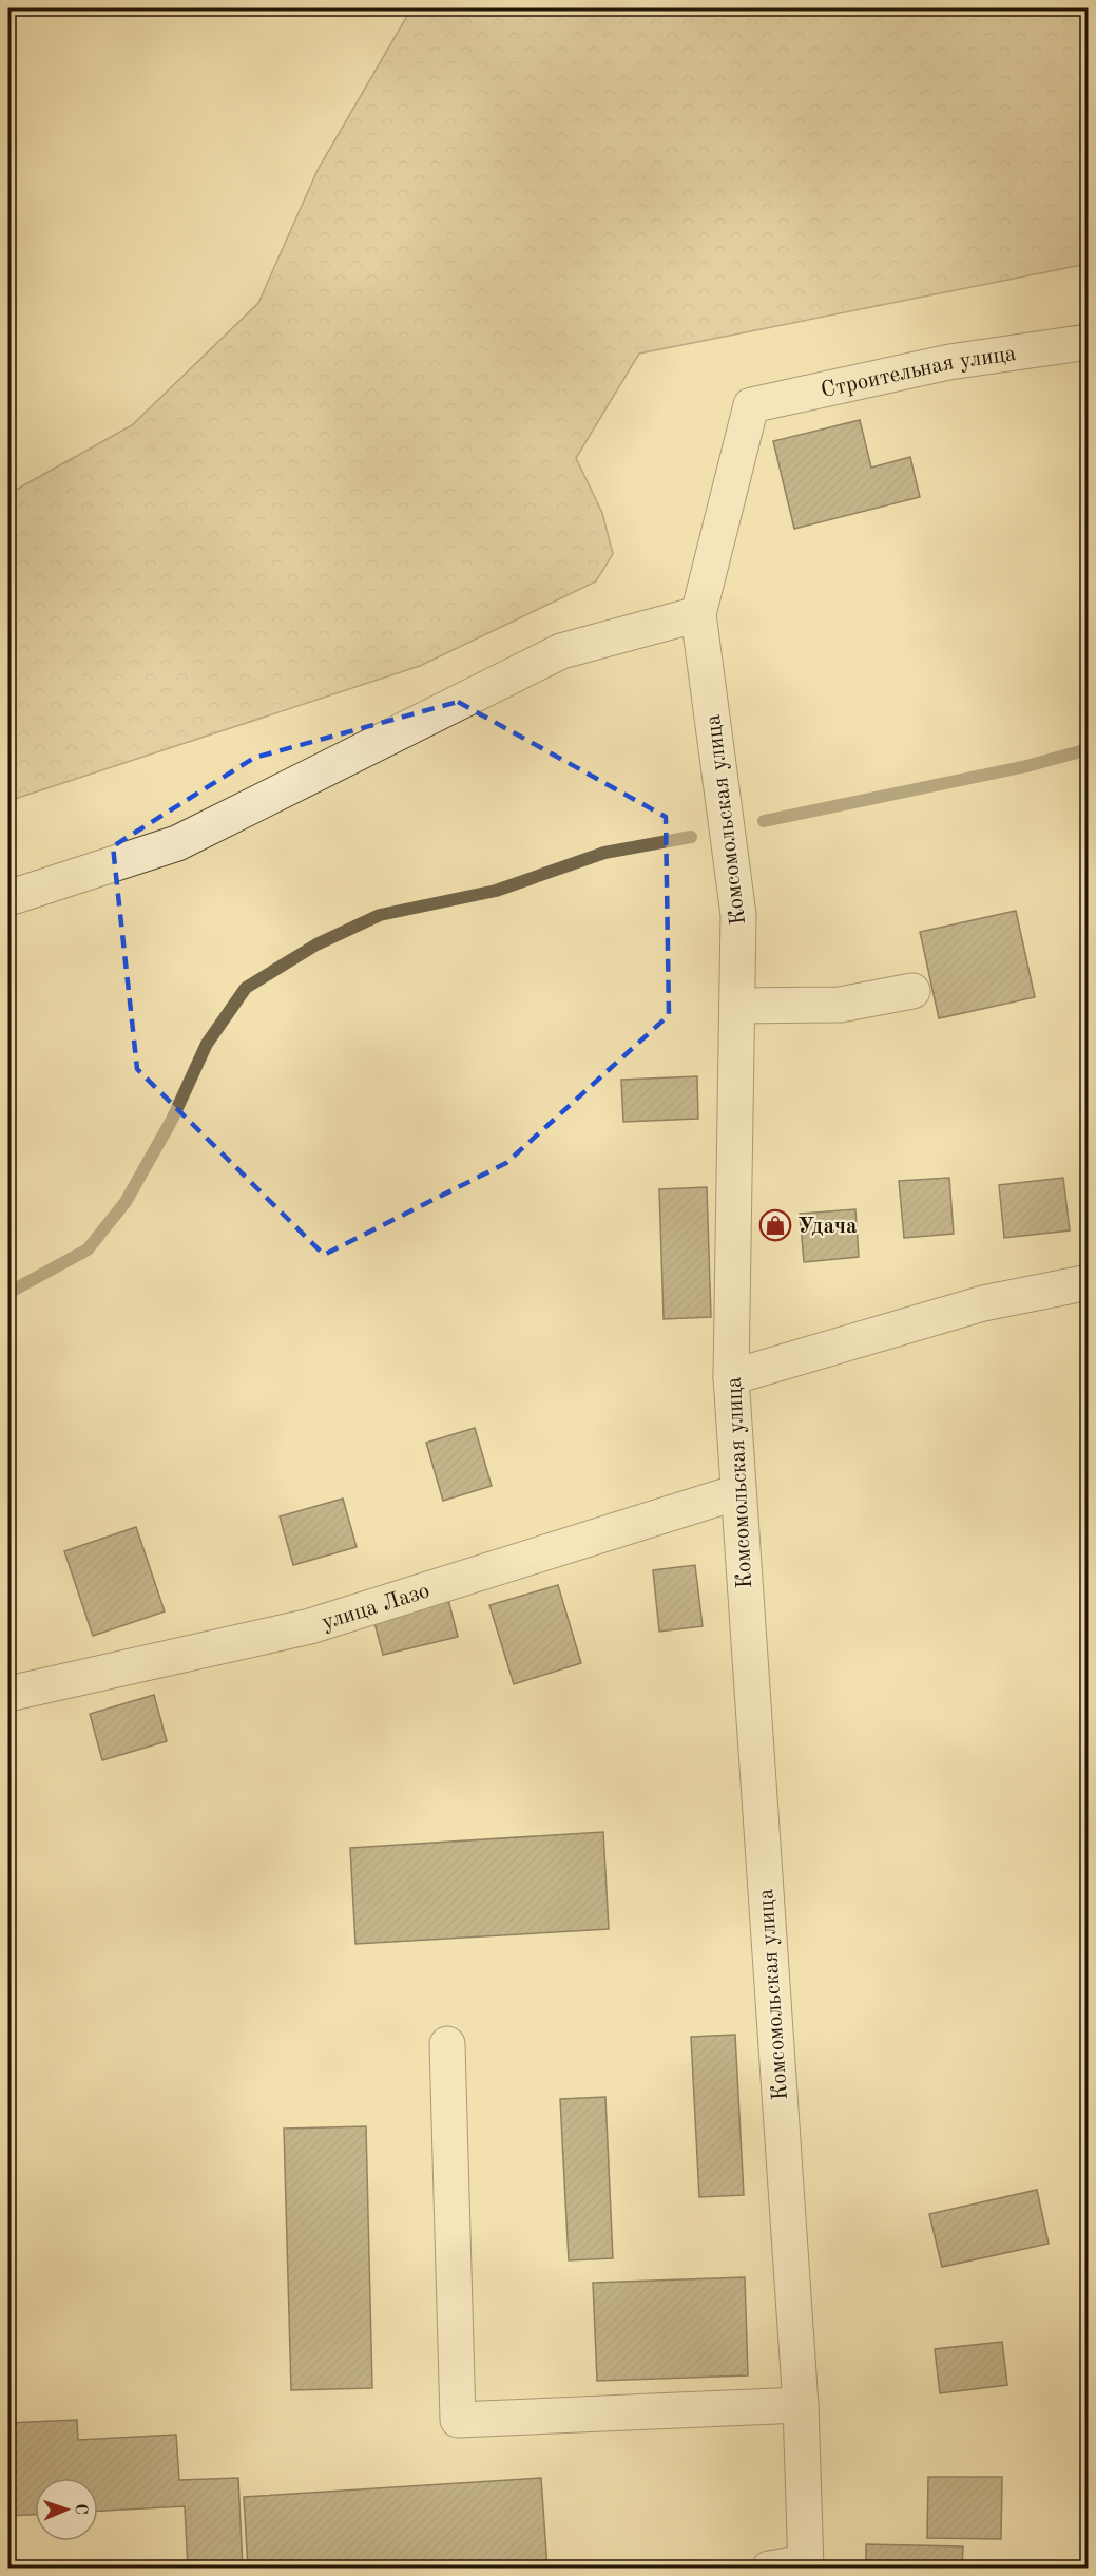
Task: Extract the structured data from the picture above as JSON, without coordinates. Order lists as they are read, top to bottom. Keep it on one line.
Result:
{"streets":{"street":["Строительная улица","Комсомольская улица","улица Лазо"]},"crossings":[["Строительная улица","Комсомольская улица"],["Комсомольская улица","улица Лазо"]],"places":{"shop":["Удача"]},"north":"right"}
